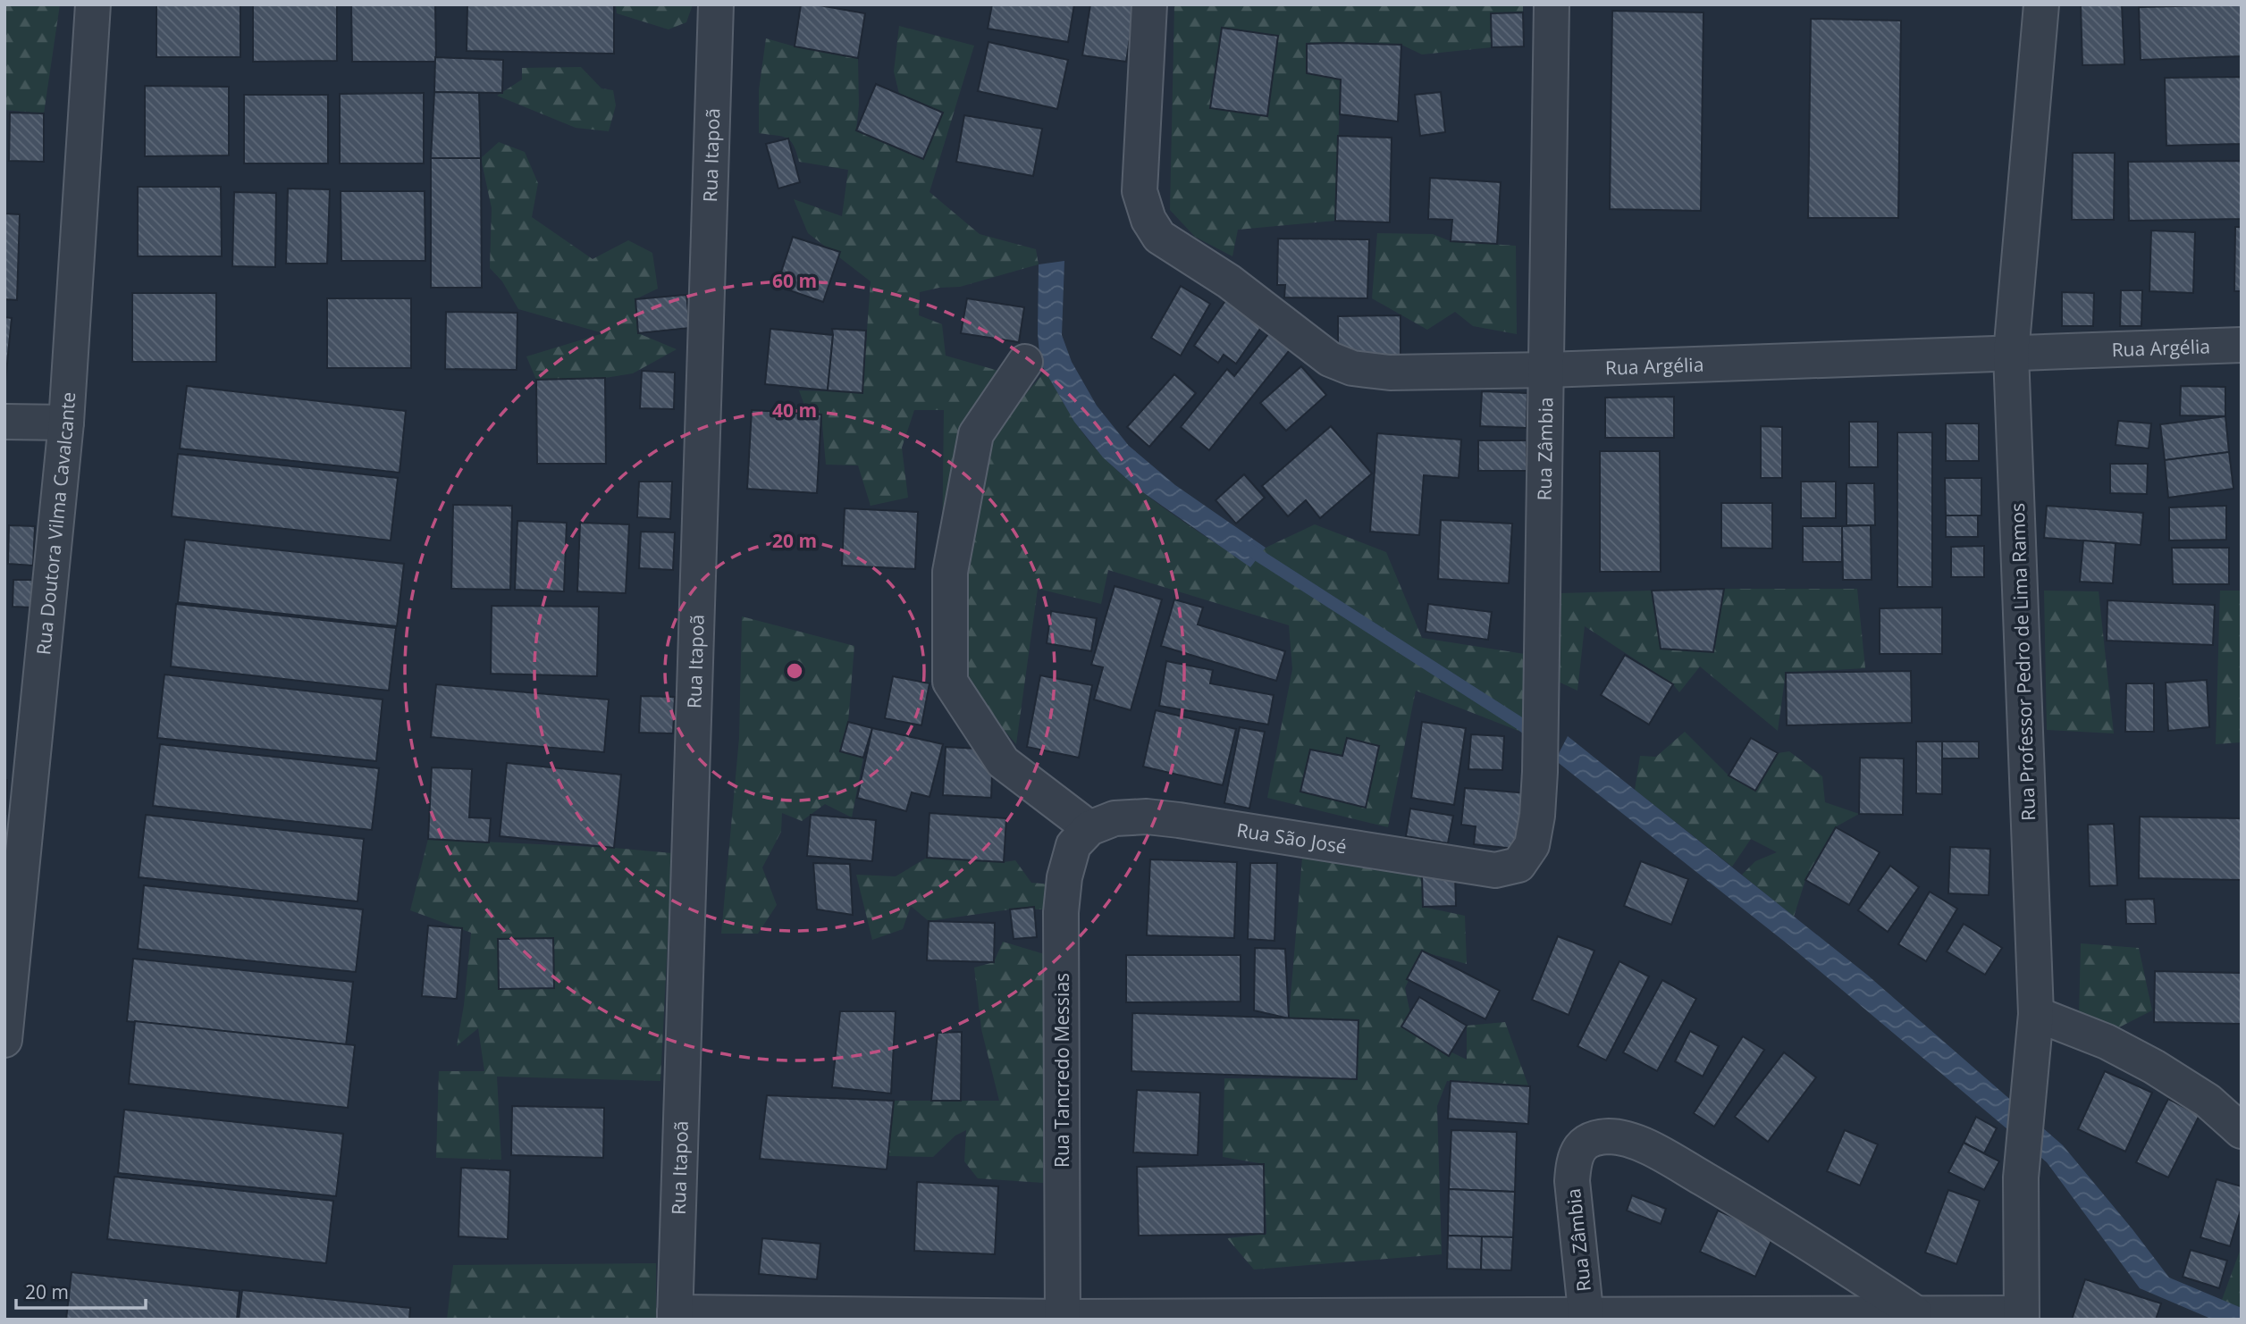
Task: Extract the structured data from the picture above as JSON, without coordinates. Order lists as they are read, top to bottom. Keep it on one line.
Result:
{"streets":{"street":["Rua Itapoã","Rua Argélia","Rua Zâmbia","Rua Doutora Vilma Cavalcante","Rua Professor Pedro de Lima Ramos","Rua São José","Rua Tancredo Messias"]},"crossings":[["Rua Argélia","Rua Zâmbia"],["Rua Argélia","Rua Professor Pedro de Lima Ramos"],["Rua Zâmbia","Rua São José"],["Rua São José","Rua Tancredo Messias"]],"scale_bar":"20 m","rings":["60 m","40 m","20 m"]}
